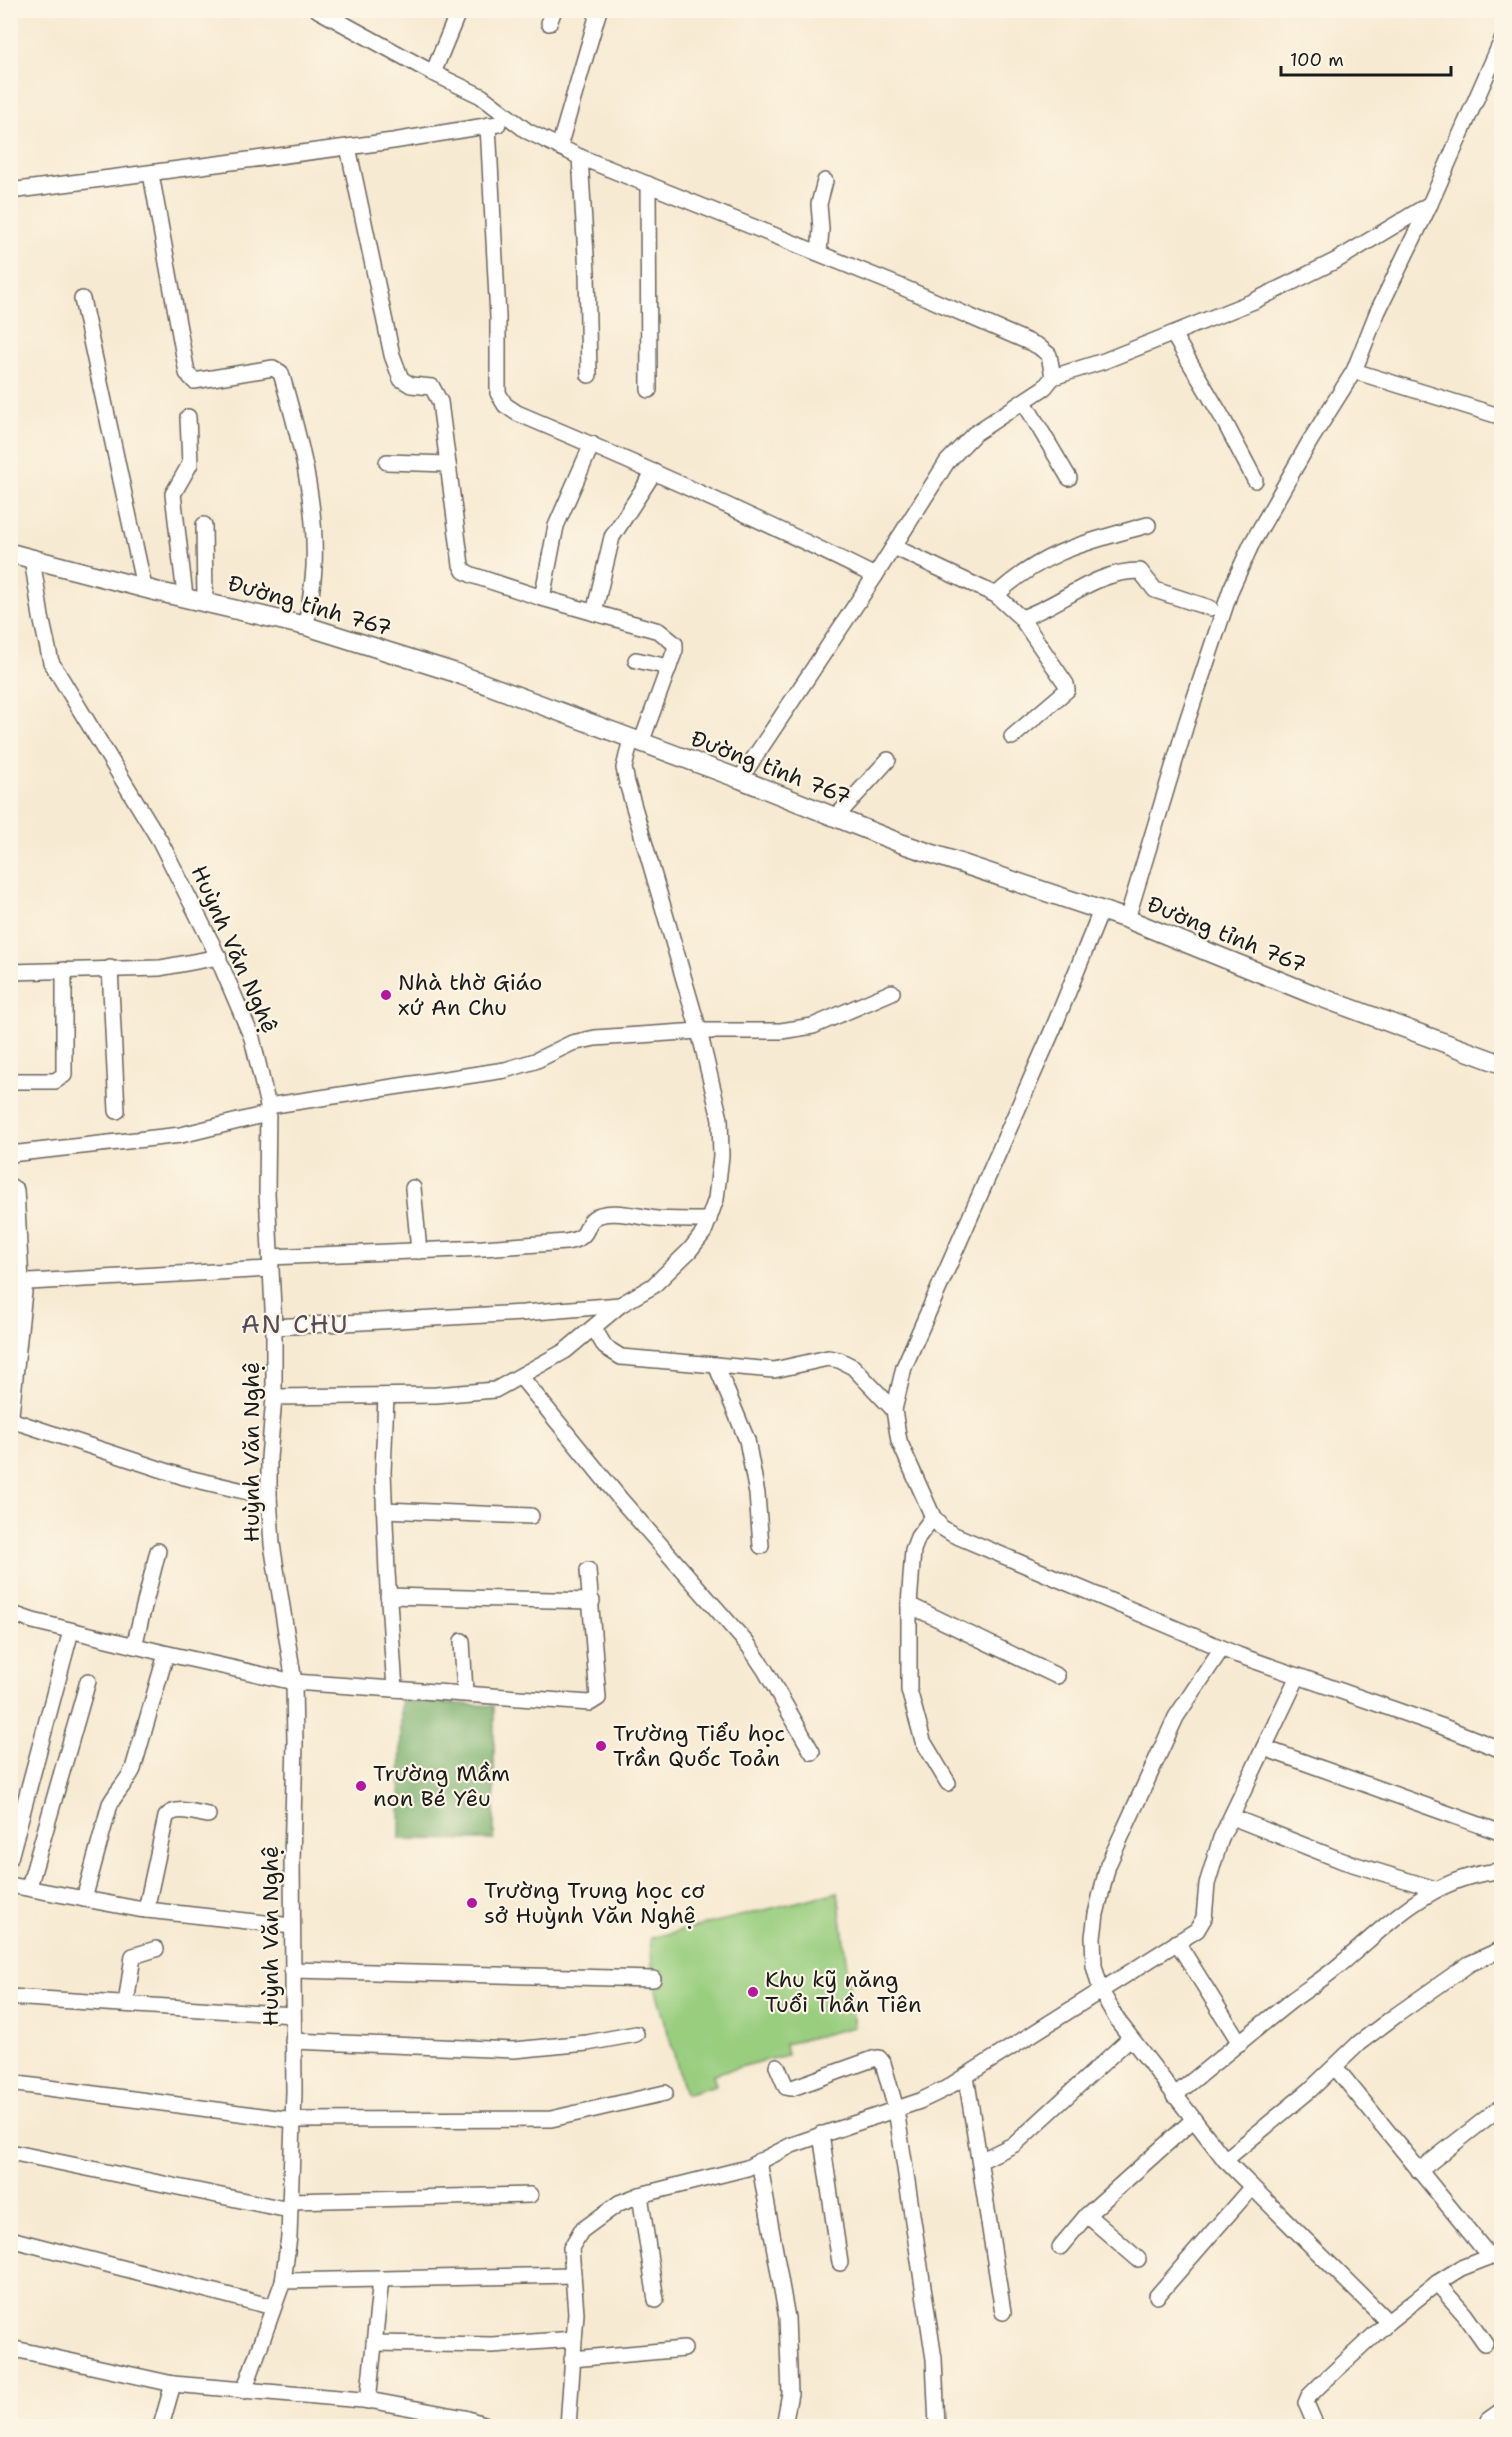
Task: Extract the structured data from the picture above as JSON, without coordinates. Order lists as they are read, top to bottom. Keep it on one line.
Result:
{"streets":{"main road":["Đường tỉnh 767"],"street":["Huỳnh Văn Nghệ"]},"crossings":[["Đường tỉnh 767","Huỳnh Văn Nghệ"]],"districts":["AN CHU"],"places":["Nhà thờ Giáo xứ An Chu","Trường Tiểu học Trần Quốc Toản","Trường Mầm non Bé Yêu","Trường Trung học cơ sở Huỳnh Văn Nghệ","Khu kỹ năng Tuổi Thần Tiên"],"scale_bar":"100 m"}
